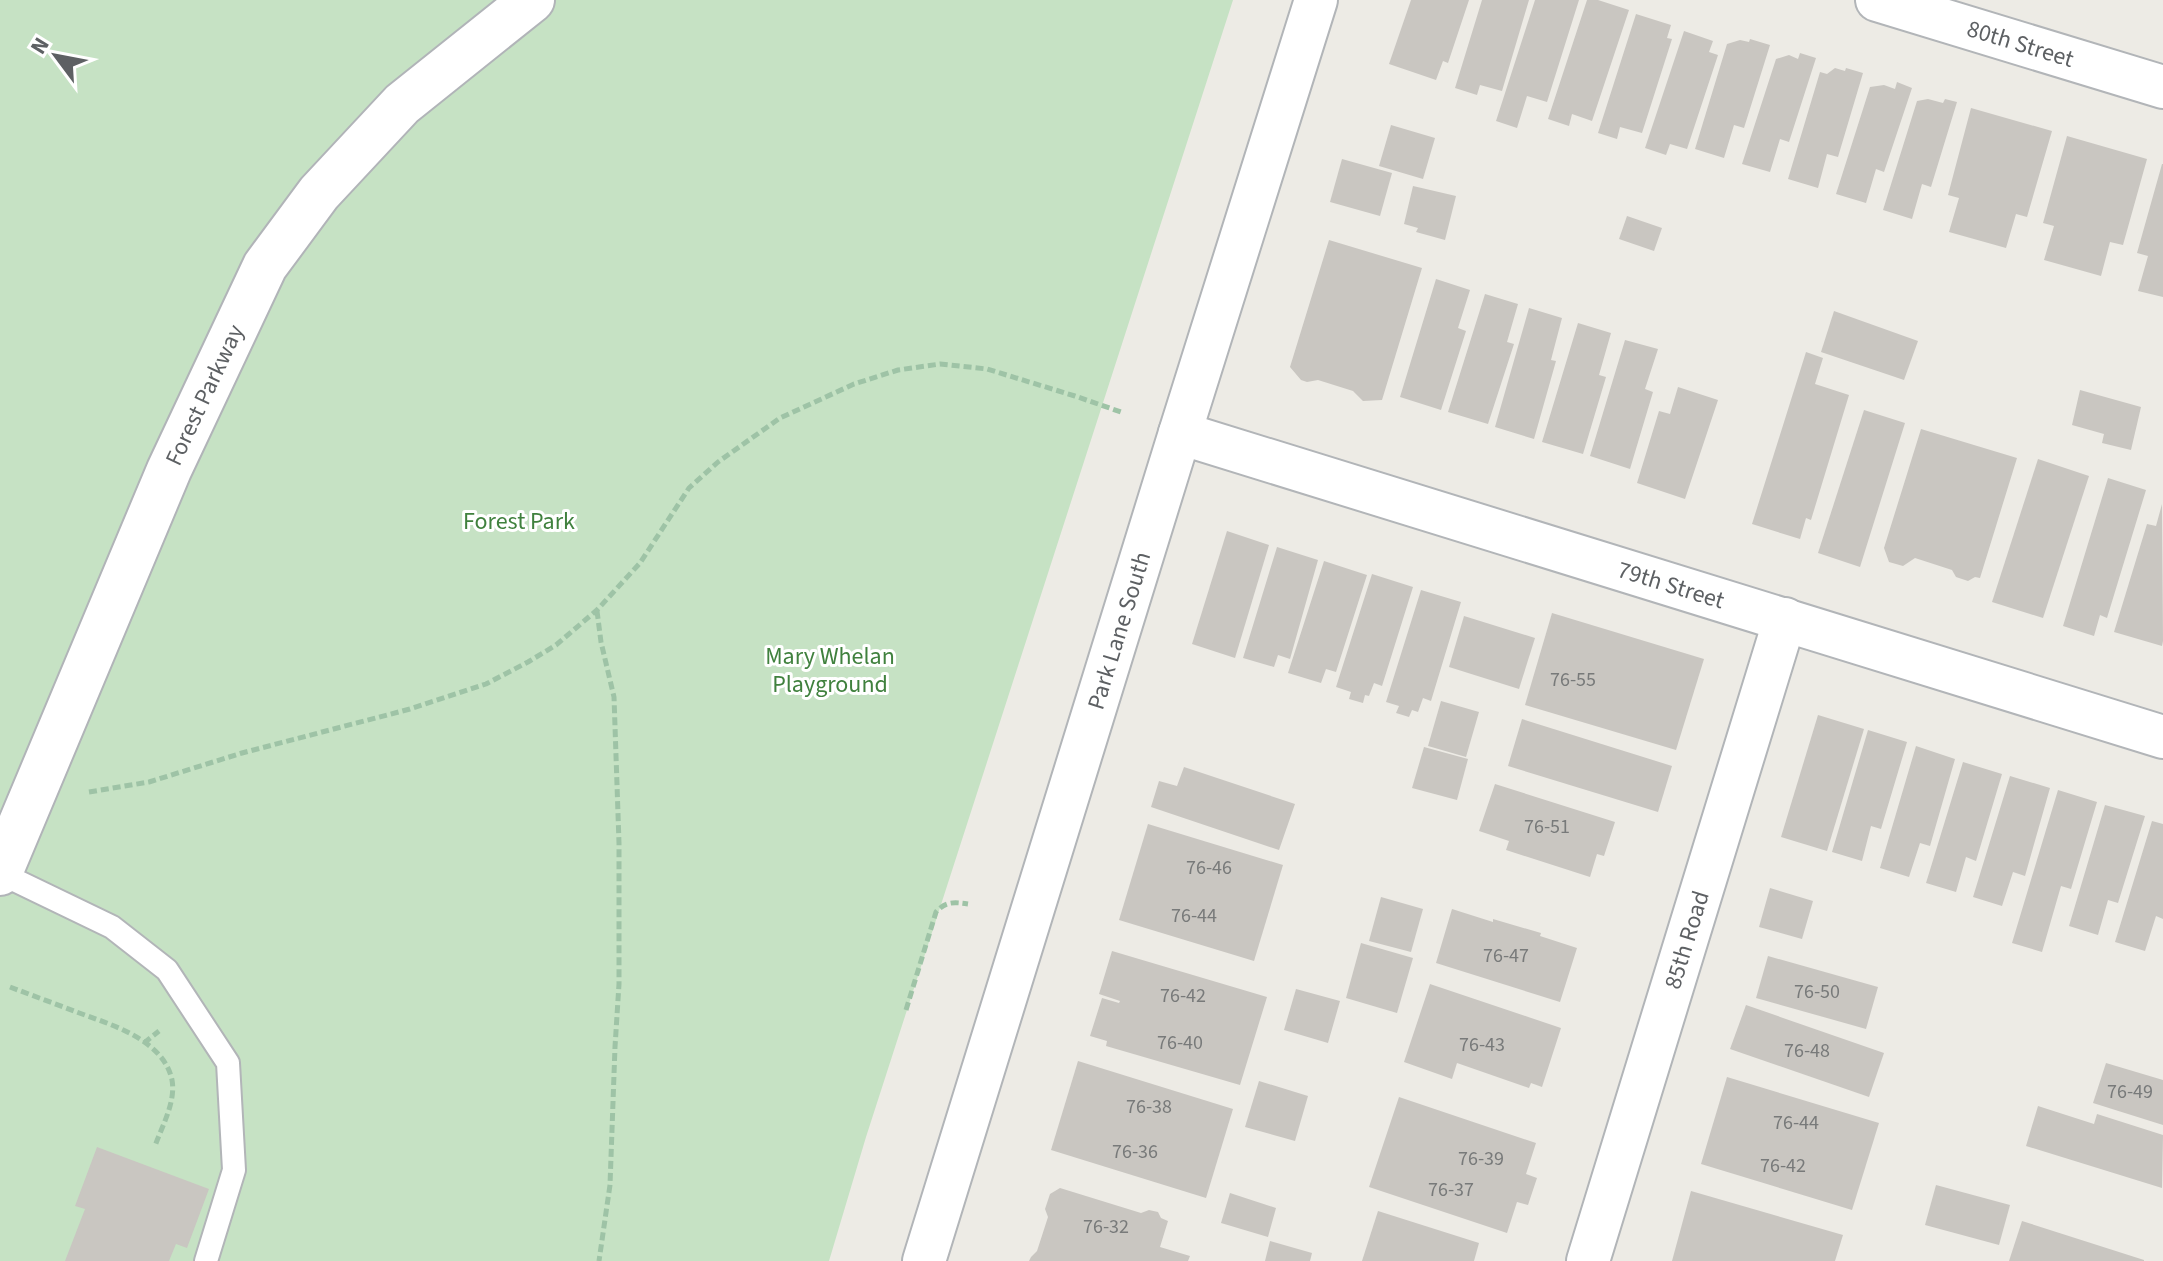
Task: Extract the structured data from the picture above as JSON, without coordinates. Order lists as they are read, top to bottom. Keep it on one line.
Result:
{"streets":{"street":["80th Street","Forest Parkway","79th Street","Park Lane South","85th Road"]},"crossings":[["79th Street","Park Lane South"],["79th Street","85th Road"]],"parks":["Forest Park","Mary Whelan Playground"],"house_numbers":["76-55","76-51","76-46","76-44","76-47","76-50","76-42","76-40","76-43","76-48","76-49","76-38","76-44","76-36","76-39","76-42","76-37","76-32"],"north":"top left"}
